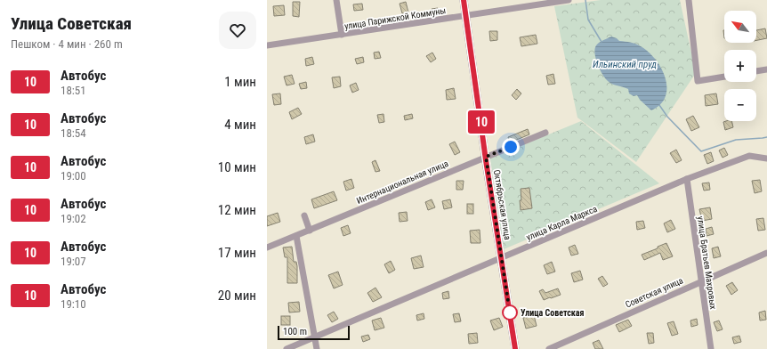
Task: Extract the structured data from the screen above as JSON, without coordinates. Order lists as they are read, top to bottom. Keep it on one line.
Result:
{"streets":{"main road":["Октябрьская улица"],"street":["улица Парижской Коммуны","Интернациональная улица","улица Карла Маркса","улица Братьев Махровых","Советская улица"]},"crossings":[["улица Парижской Коммуны","Октябрьская улица"],["Интернациональная улица","Октябрьская улица"],["Октябрьская улица","улица Карла Маркса"],["улица Карла Маркса","улица Братьев Махровых"],["улица Братьев Махровых","Советская улица"]],"water":["Ильинский пруд"],"places":["Улица Советская"],"lines":["bus line 10"],"scale_bar":"100 m","north":"top left","page":{"heading":["Улица Советская","Пешком · 4 мин · 260 m"],"on_map":"10","map_buttons":["+","−"],"list":[{"mark":"10","name":"Автобус","note":"18:51","value":"1 мин"},{"mark":"10","name":"Автобус","note":"18:54","value":"4 мин"},{"mark":"10","name":"Автобус","note":"19:00","value":"10 мин"},{"mark":"10","name":"Автобус","note":"19:02","value":"12 мин"},{"mark":"10","name":"Автобус","note":"19:07","value":"17 мин"},{"mark":"10","name":"Автобус","note":"19:10","value":"20 мин"}],"scale":"100 m"}}
